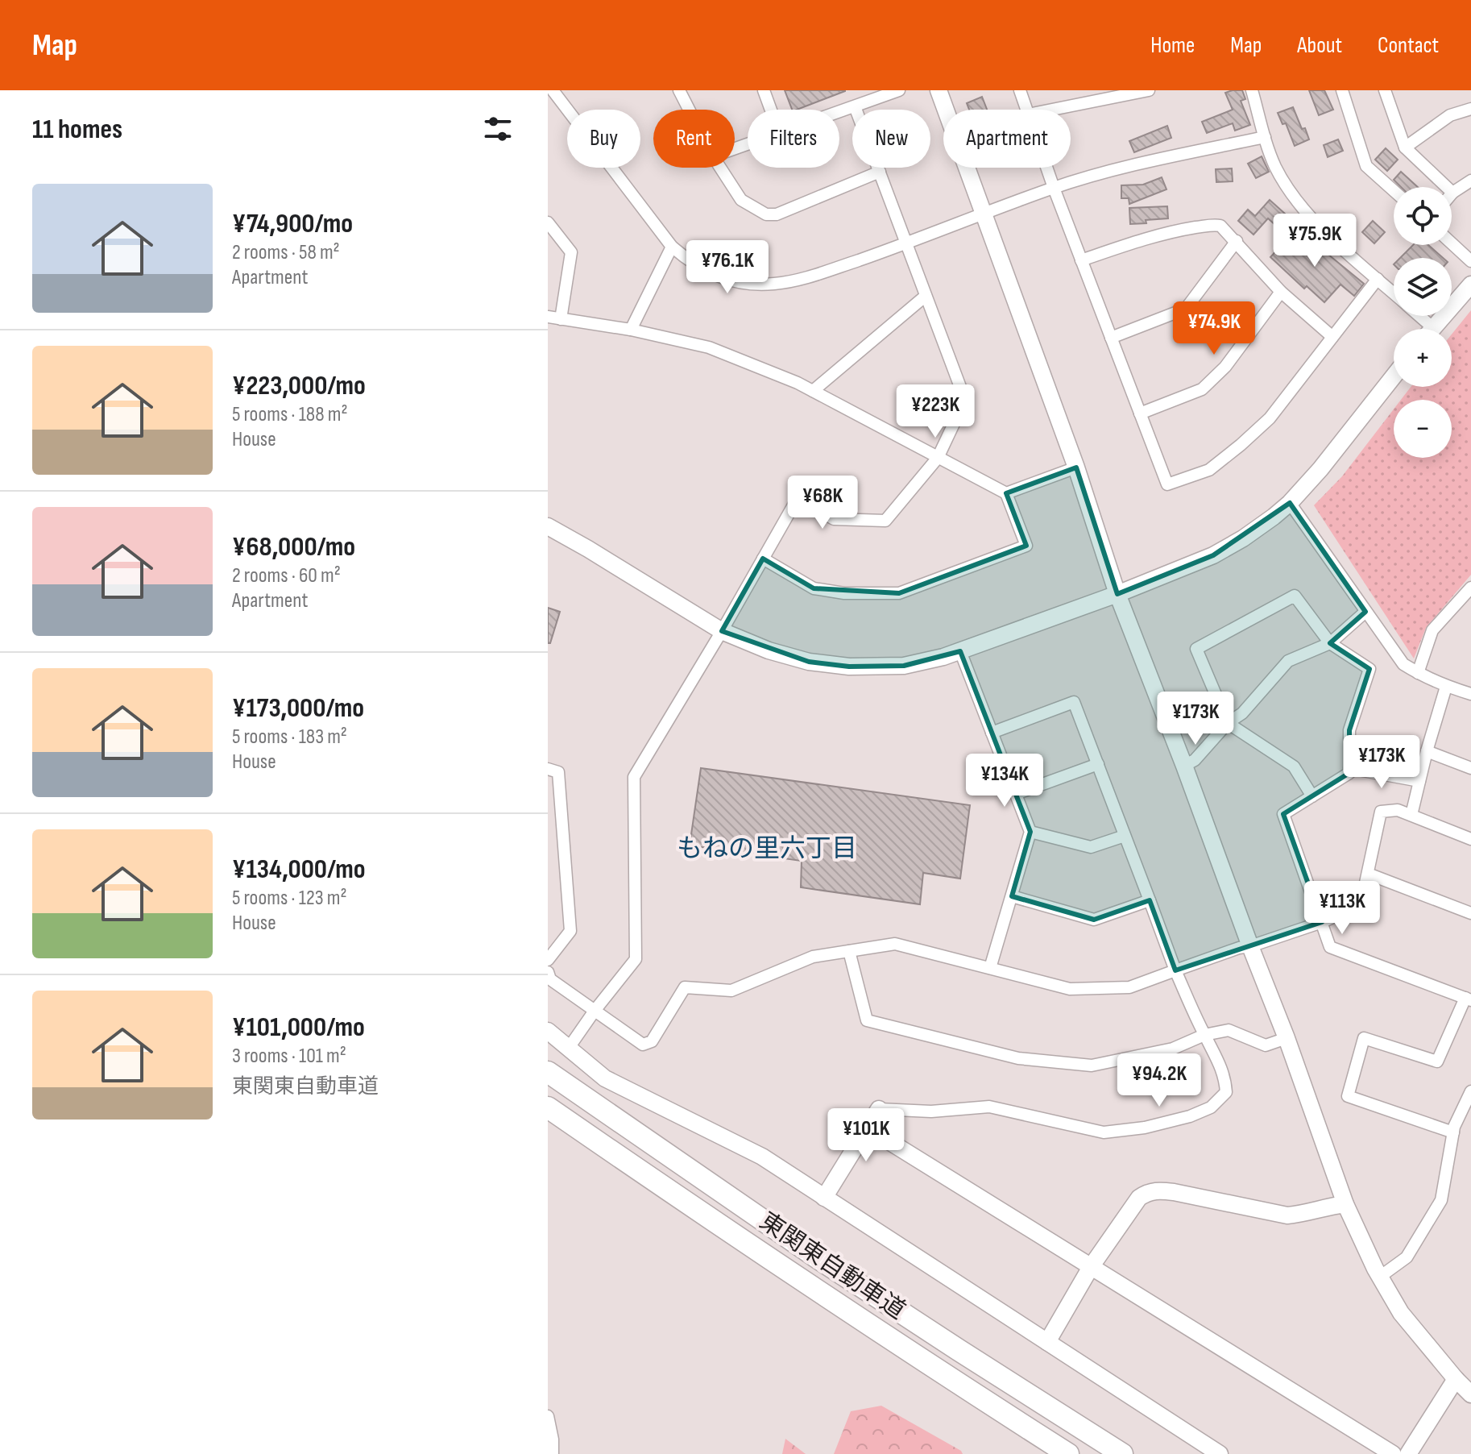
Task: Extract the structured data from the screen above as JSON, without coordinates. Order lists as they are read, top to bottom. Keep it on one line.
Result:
{"streets":{"highway":["東関東自動車道"]},"districts":["もねの里六丁目"],"page":{"header":"Map","nav":["Home","Map","About","Contact"],"heading":"11 homes","chip":["Buy","Rent","Filters","New","Apartment"],"list":[{"name":"¥74,900/mo","note":"2 rooms · 58 m² · Apartment"},{"name":"¥223,000/mo","note":"5 rooms · 188 m² · House"},{"name":"¥68,000/mo","note":"2 rooms · 60 m² · Apartment"},{"name":"¥173,000/mo","note":"5 rooms · 183 m² · House"},{"name":"¥134,000/mo","note":"5 rooms · 123 m² · House"},{"name":"¥101,000/mo","note":"3 rooms · 101 m² · 東関東自動車道"}],"map_buttons":["+","−"],"price":["¥75.9K","¥76.1K","¥74.9K","¥223K","¥68K","¥173K","¥173K","¥134K","¥113K","¥94.2K","¥101K"]}}
